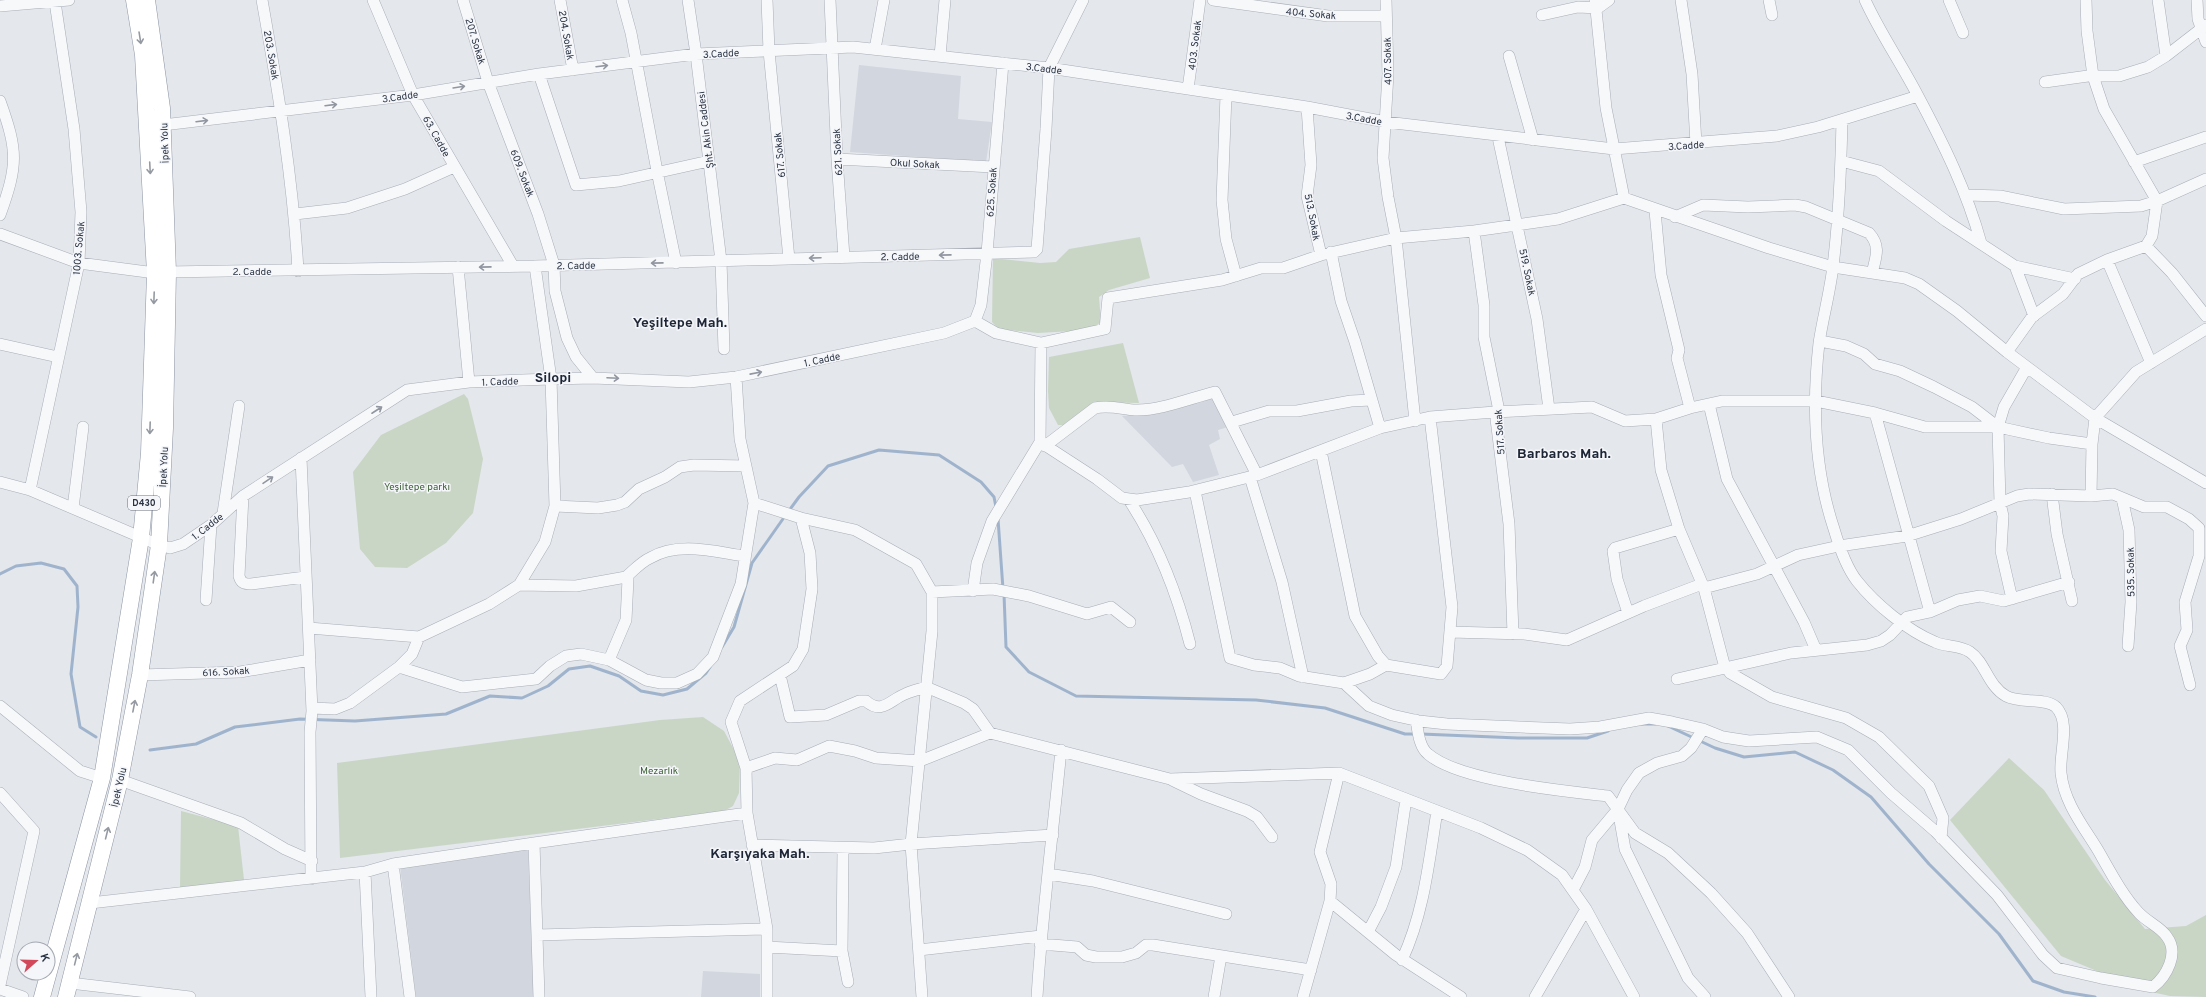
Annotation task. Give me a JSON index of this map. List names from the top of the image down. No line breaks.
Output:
{"streets":{"highway":["İpek Yolu","D430"],"street":["404. Sokak","204. Sokak","207. Sokak","403. Sokak","3.Cadde","203. Sokak","407. Sokak","Şht. Akin Caddesi","63. Cadde","621. Sokak","617. Sokak","Okul Sokak","609. Sokak","625. Sokak","513. Sokak","1003. Sokak","2. Cadde","519. Sokak","1. Cadde","517. Sokak","535. Sokak","616. Sokak"]},"crossings":[["404. Sokak","407. Sokak"],["204. Sokak","3.Cadde"],["207. Sokak","3.Cadde"],["207. Sokak","609. Sokak"],["403. Sokak","3.Cadde"],["3.Cadde","203. Sokak"],["3.Cadde","407. Sokak"],["3.Cadde","Şht. Akin Caddesi"],["3.Cadde","63. Cadde"],["3.Cadde","İpek Yolu"],["3.Cadde","621. Sokak"],["3.Cadde","617. Sokak"],["3.Cadde","609. Sokak"],["3.Cadde","625. Sokak"],["3.Cadde","513. Sokak"],["3.Cadde","2. Cadde"],["3.Cadde","519. Sokak"],["203. Sokak","2. Cadde"],["Şht. Akin Caddesi","2. Cadde"],["63. Cadde","2. Cadde"],["İpek Yolu","2. Cadde"],["İpek Yolu","1. Cadde"],["İpek Yolu","D430"],["İpek Yolu","616. Sokak"],["621. Sokak","Okul Sokak"],["621. Sokak","2. Cadde"],["617. Sokak","2. Cadde"],["Okul Sokak","625. Sokak"],["609. Sokak","2. Cadde"],["609. Sokak","1. Cadde"],["625. Sokak","2. Cadde"],["625. Sokak","1. Cadde"],["1003. Sokak","2. Cadde"],["1003. Sokak","1. Cadde"],["2. Cadde","D430"],["1. Cadde","D430"]],"one_way":["1. Cadde"],"districts":["Yeşiltepe Mah.","Silopi","Barbaros Mah.","Karşıyaka Mah."],"parks":["Yeşiltepe parkı","Mezarlık"],"north":"right"}
